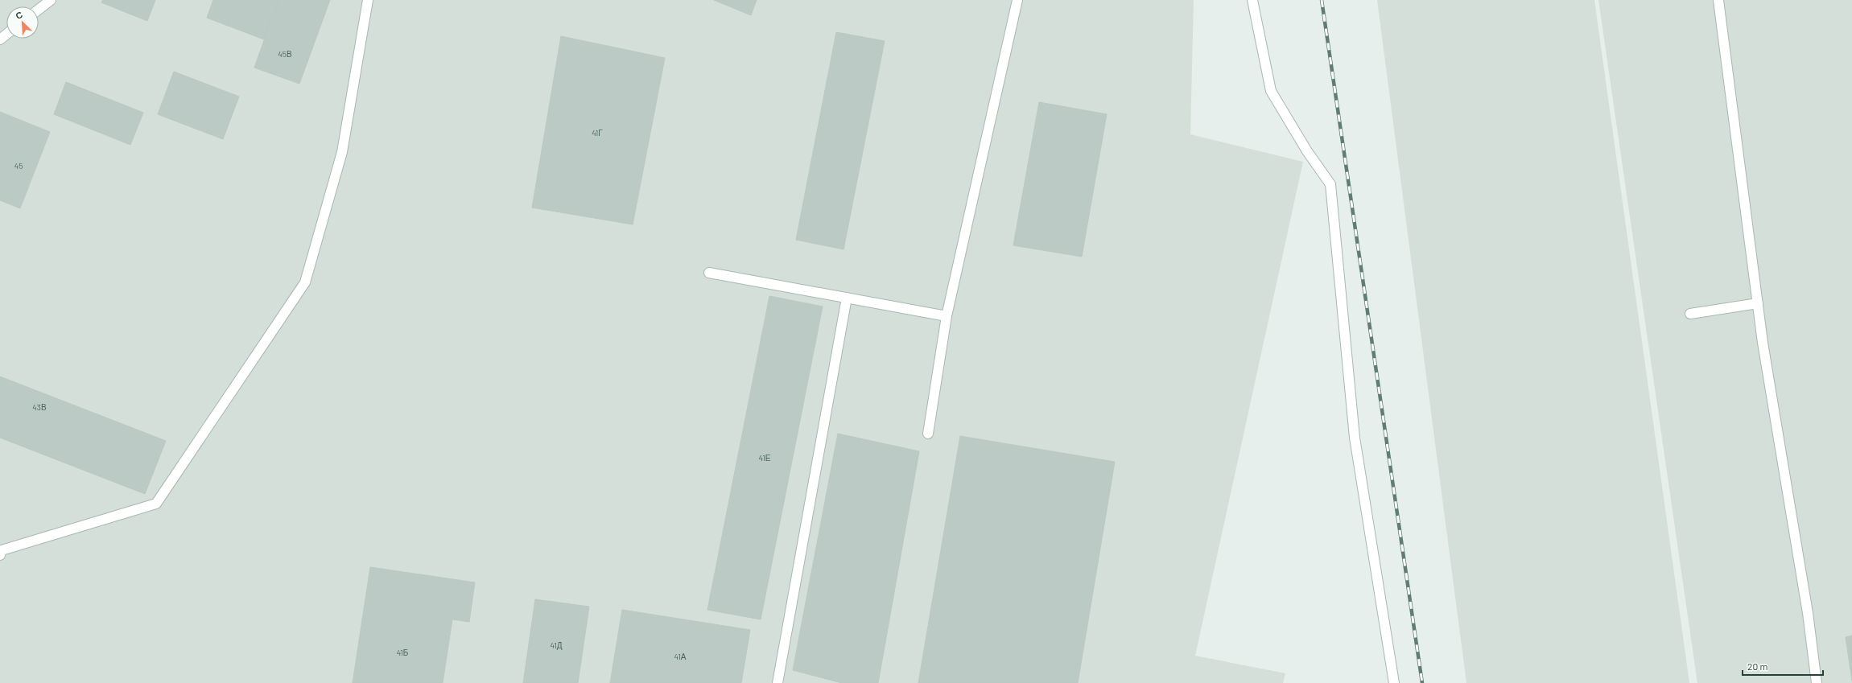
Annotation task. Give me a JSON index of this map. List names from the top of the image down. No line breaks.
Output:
{"house_numbers":["45В","41Г","45","43В","41Е","41Д","41Б","41А"],"scale_bar":"20 m","north":"top left"}
